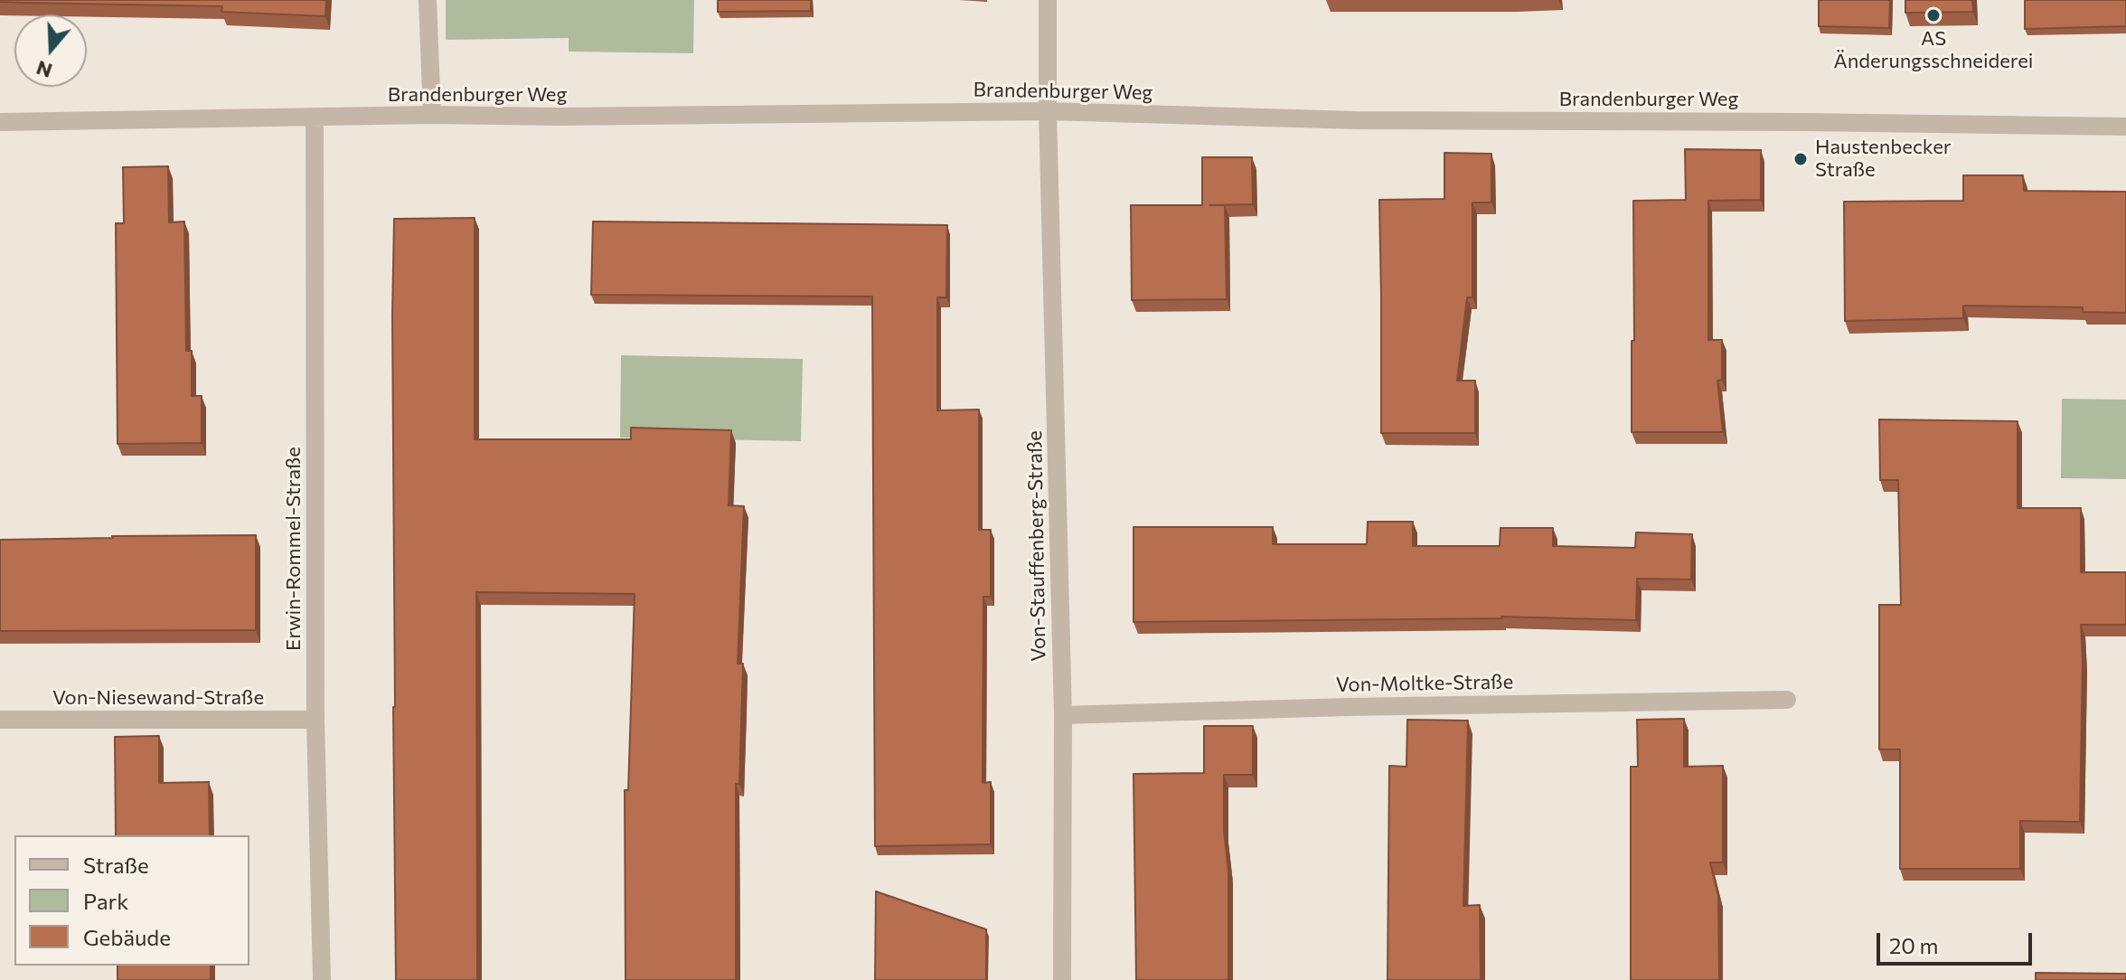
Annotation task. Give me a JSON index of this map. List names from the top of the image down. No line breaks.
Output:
{"streets":{"street":["Brandenburger Weg","Von-Stauffenberg-Straße","Erwin-Rommel-Straße","Von-Moltke-Straße","Von-Niesewand-Straße"]},"crossings":[["Brandenburger Weg","Von-Stauffenberg-Straße"],["Brandenburger Weg","Erwin-Rommel-Straße"],["Von-Stauffenberg-Straße","Von-Moltke-Straße"],["Erwin-Rommel-Straße","Von-Niesewand-Straße"]],"places":["AS Änderungsschneiderei","Haustenbecker Straße"],"legend":["Straße","Park","Gebäude"],"scale_bar":"20 m","north":"bottom"}
